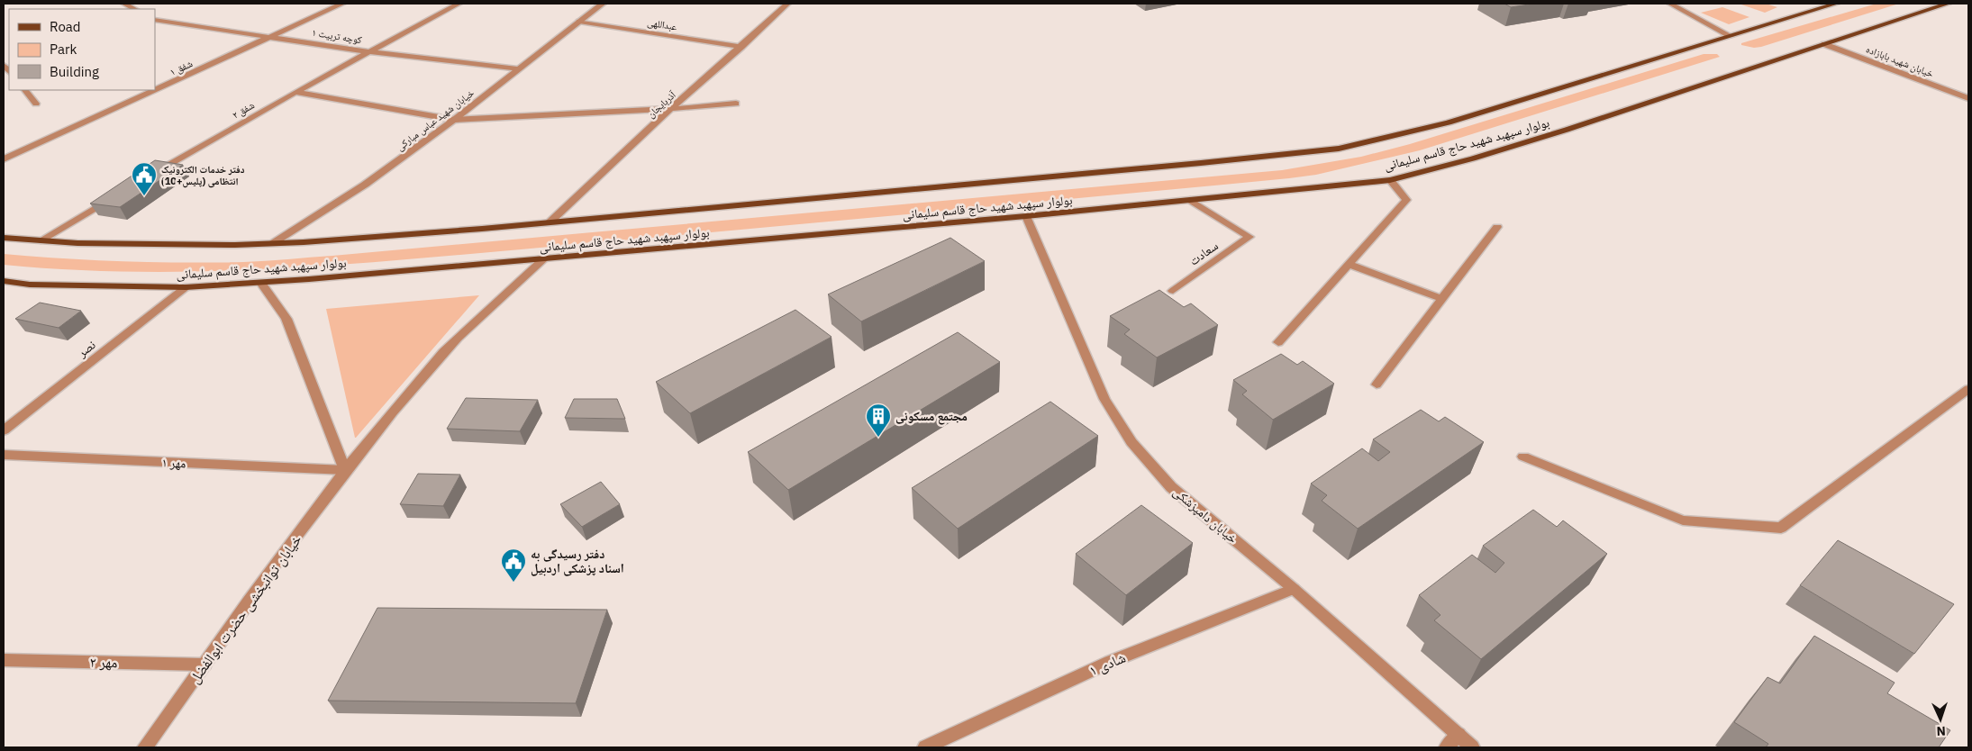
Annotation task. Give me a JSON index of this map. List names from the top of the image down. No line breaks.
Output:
{"streets":{"main road":["بولوار سپهبد شهید حاج قاسم سلیمانی"],"street":["عبداللهی","کوچه تربیت ۱","خیابان شهید بابازاده","شفق ۱","آذربایجان","شفق ۲","خیابان شهید عباس مبارکی","سعادت","نصر","مهر ۱","خیابان دامپزشکی","خیابان توانبخشی حضرت ابوالفضل","مهر ۲","شادی ۱"]},"crossings":[["عبداللهی","آذربایجان"],["عبداللهی","خیابان شهید عباس مبارکی"],["کوچه تربیت ۱","شفق ۱"],["کوچه تربیت ۱","شفق ۲"],["کوچه تربیت ۱","خیابان شهید عباس مبارکی"],["خیابان شهید بابازاده","بولوار سپهبد شهید حاج قاسم سلیمانی"],["آذربایجان","بولوار سپهبد شهید حاج قاسم سلیمانی"],["خیابان شهید عباس مبارکی","بولوار سپهبد شهید حاج قاسم سلیمانی"],["بولوار سپهبد شهید حاج قاسم سلیمانی","سعادت"],["بولوار سپهبد شهید حاج قاسم سلیمانی","نصر"],["بولوار سپهبد شهید حاج قاسم سلیمانی","خیابان دامپزشکی"],["بولوار سپهبد شهید حاج قاسم سلیمانی","خیابان توانبخشی حضرت ابوالفضل"],["مهر ۱","خیابان توانبخشی حضرت ابوالفضل"],["خیابان دامپزشکی","شادی ۱"],["خیابان توانبخشی حضرت ابوالفضل","مهر ۲"]],"places":{"public building":["دفتر خدمات الکترونیک انتظامی (پلیس+10)","دفتر رسیدگی به اسناد پزشکی اردبیل"],"building":["مجتمع مسکونی"]},"legend":["Road","Park","Building"],"north":"bottom"}
